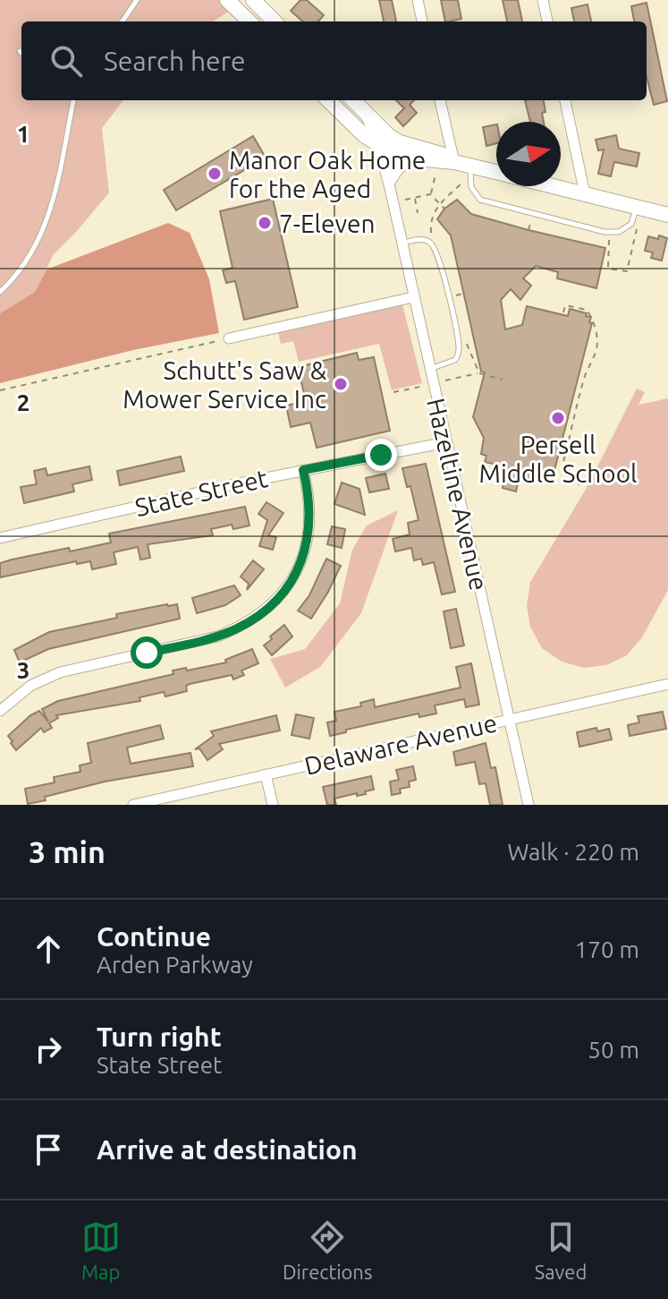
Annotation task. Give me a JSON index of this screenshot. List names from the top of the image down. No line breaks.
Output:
{"streets":{"street":["State Street","Hazeltine Avenue","Delaware Avenue"]},"crossings":[["State Street","Hazeltine Avenue"],["Hazeltine Avenue","Delaware Avenue"]],"places":["Manor Oak Home for the Aged","7-Eleven","Schutt's Saw & Mower Service Inc","Persell Middle School"],"north":"right","page":{"search":"Search here","heading":["3 min","Walk · 220 m"],"list":[["Continue","Arden Parkway","170 m"],["Turn right","State Street","50 m"],"Arrive at destination"],"nav":["Map","Directions","Saved"]},"grid":{"rows":["1","2","3"]}}
